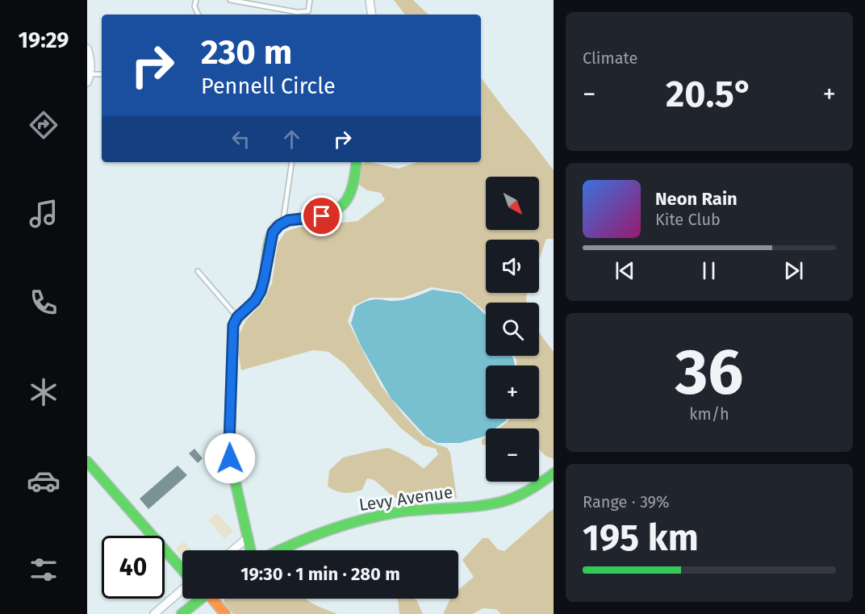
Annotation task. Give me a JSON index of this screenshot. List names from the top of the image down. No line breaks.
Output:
{"streets":{"street":["Levy Avenue"]},"north":"bottom right","page":{"tabs":"19:29","tile":["Climate",["36","km/h"],["Range · 39%","195 km"]],"turn":["230 m","Pennell Circle"],"heat":["−","20.5°","+"],"map_buttons":["+","−"],"song":["Neon Rain","Kite Club"],"limit":"40","trip":"19:30 · 1 min · 280 m"}}
